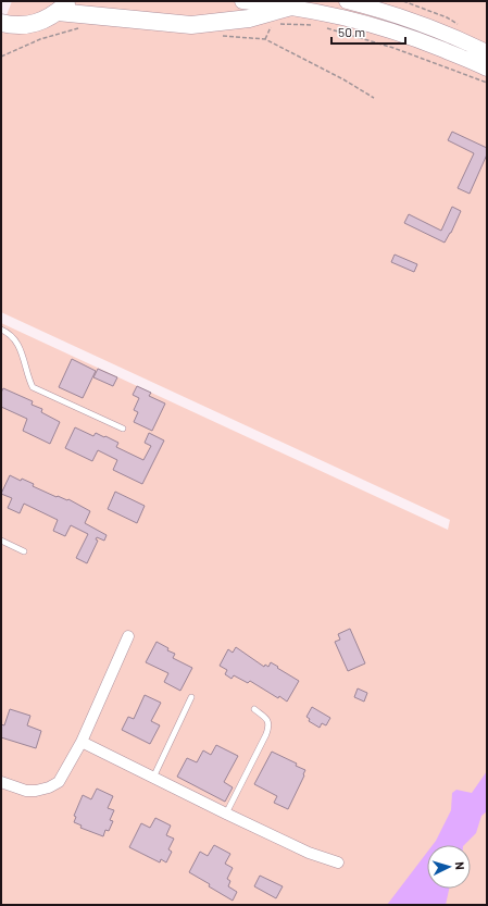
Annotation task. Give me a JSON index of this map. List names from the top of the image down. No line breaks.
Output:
{"scale_bar":"50 m","north":"right"}
